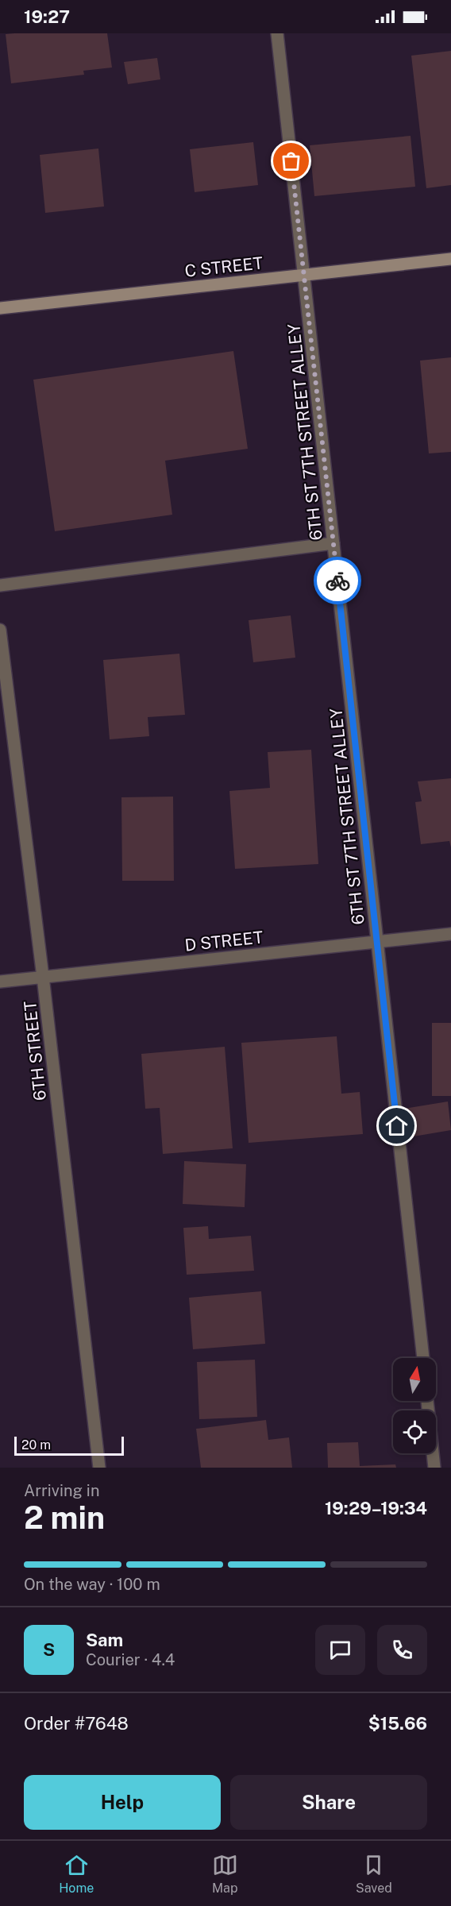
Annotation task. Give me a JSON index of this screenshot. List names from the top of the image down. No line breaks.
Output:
{"streets":{"street":["C STREET","6TH ST 7TH STREET ALLEY","D STREET","6TH STREET"]},"crossings":[["C STREET","6TH ST 7TH STREET ALLEY"],["6TH ST 7TH STREET ALLEY","D STREET"],["D STREET","6TH STREET"]],"scale_bar":"20 m","north":"top","page":{"status":"19:27","scale":"20 m","heading":["2 min","Arriving in","19:29–19:34"],"panel":["Sam","Courier · 4.4","Order #7648","$15.66"],"bar":"On the way · 100 m","round":"S","buttons":["Help","Share"],"tabs":["Home","Map","Saved"]}}
